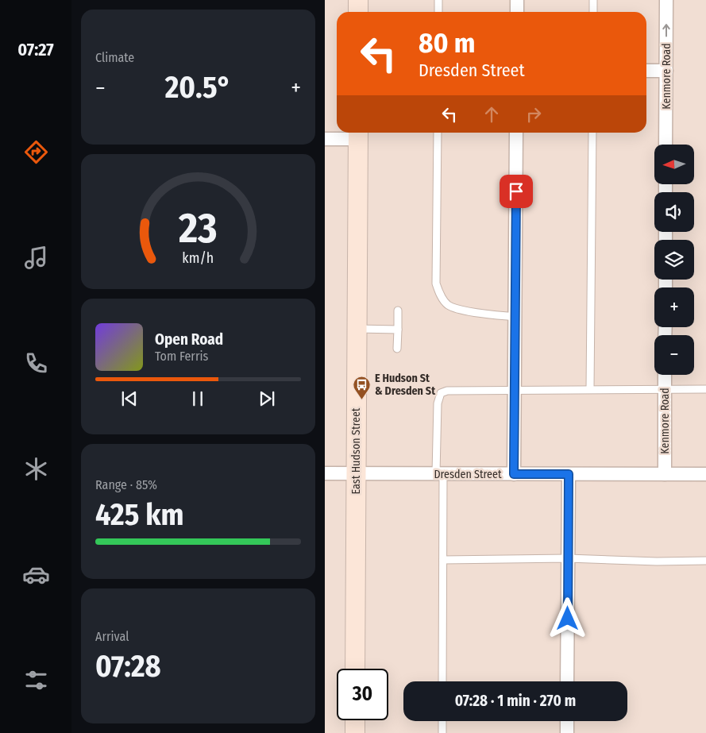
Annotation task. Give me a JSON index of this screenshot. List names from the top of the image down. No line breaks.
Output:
{"streets":{"main road":["East Hudson Street"],"street":["Kenmore Road","Dresden Street"]},"crossings":[["Kenmore Road","Dresden Street"],["East Hudson Street","Dresden Street"]],"places":{"bus stop":["E Hudson St & Dresden St"]},"north":"left","page":{"tabs":"07:27","tile":["Climate",["Range · 85%","425 km"],["Arrival","07:28"]],"turn":["80 m","Dresden Street"],"heat":["−","20.5°","+"],"map_buttons":["+","−"],"song":["Open Road","Tom Ferris"],"limit":"30","trip":"07:28 · 1 min · 270 m","gauge":["23","km/h"]}}
